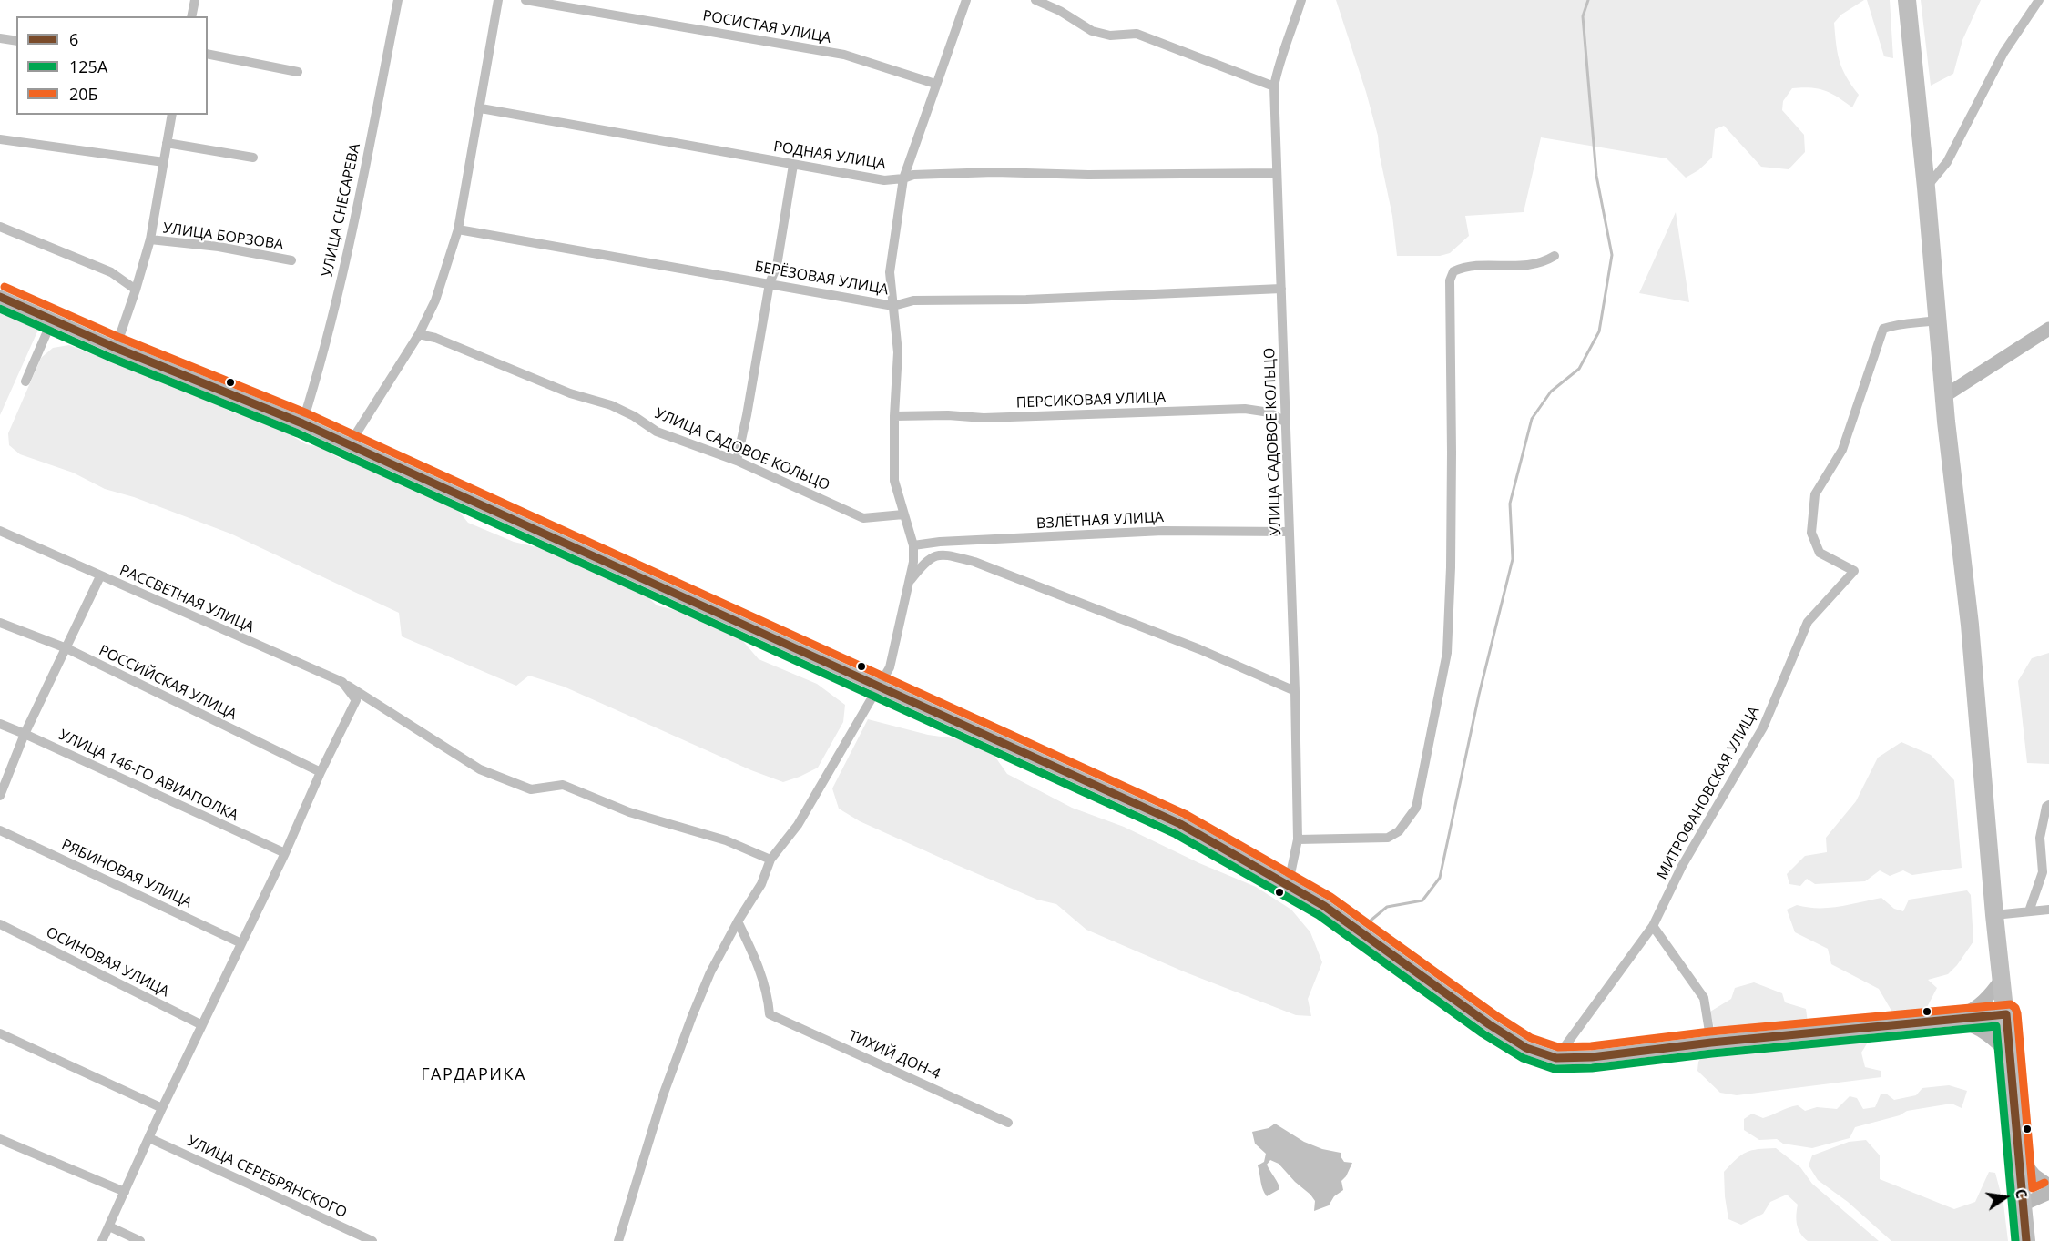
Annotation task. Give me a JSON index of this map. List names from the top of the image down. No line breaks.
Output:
{"streets":{"street":["РОСИСТАЯ УЛИЦА","РОДНАЯ УЛИЦА","УЛИЦА СНЕСАРЕВА","УЛИЦА БОРЗОВА","БЕРЁЗОВАЯ УЛИЦА","ПЕРСИКОВАЯ УЛИЦА","УЛИЦА САДОВОЕ КОЛЬЦО","ВЗЛЁТНАЯ УЛИЦА","РАССВЕТНАЯ УЛИЦА","РОССИЙСКАЯ УЛИЦА","УЛИЦА 146-ГО АВИАПОЛКА","МИТРОФАНОВСКАЯ УЛИЦА","РЯБИНОВАЯ УЛИЦА","ОСИНОВАЯ УЛИЦА","ТИХИЙ ДОН-4","УЛИЦА СЕРЕБРЯНСКОГО"]},"crossings":[["РОДНАЯ УЛИЦА","УЛИЦА САДОВОЕ КОЛЬЦО"],["БЕРЁЗОВАЯ УЛИЦА","УЛИЦА САДОВОЕ КОЛЬЦО"],["ПЕРСИКОВАЯ УЛИЦА","УЛИЦА САДОВОЕ КОЛЬЦО"],["УЛИЦА САДОВОЕ КОЛЬЦО","ВЗЛЁТНАЯ УЛИЦА"],["РАССВЕТНАЯ УЛИЦА","РОССИЙСКАЯ УЛИЦА"]],"districts":["ГАРДАРИКА"],"lines":["transit line 20Б","transit line 6","transit line 125А"],"legend":["6","125А","20Б"],"north":"right"}
